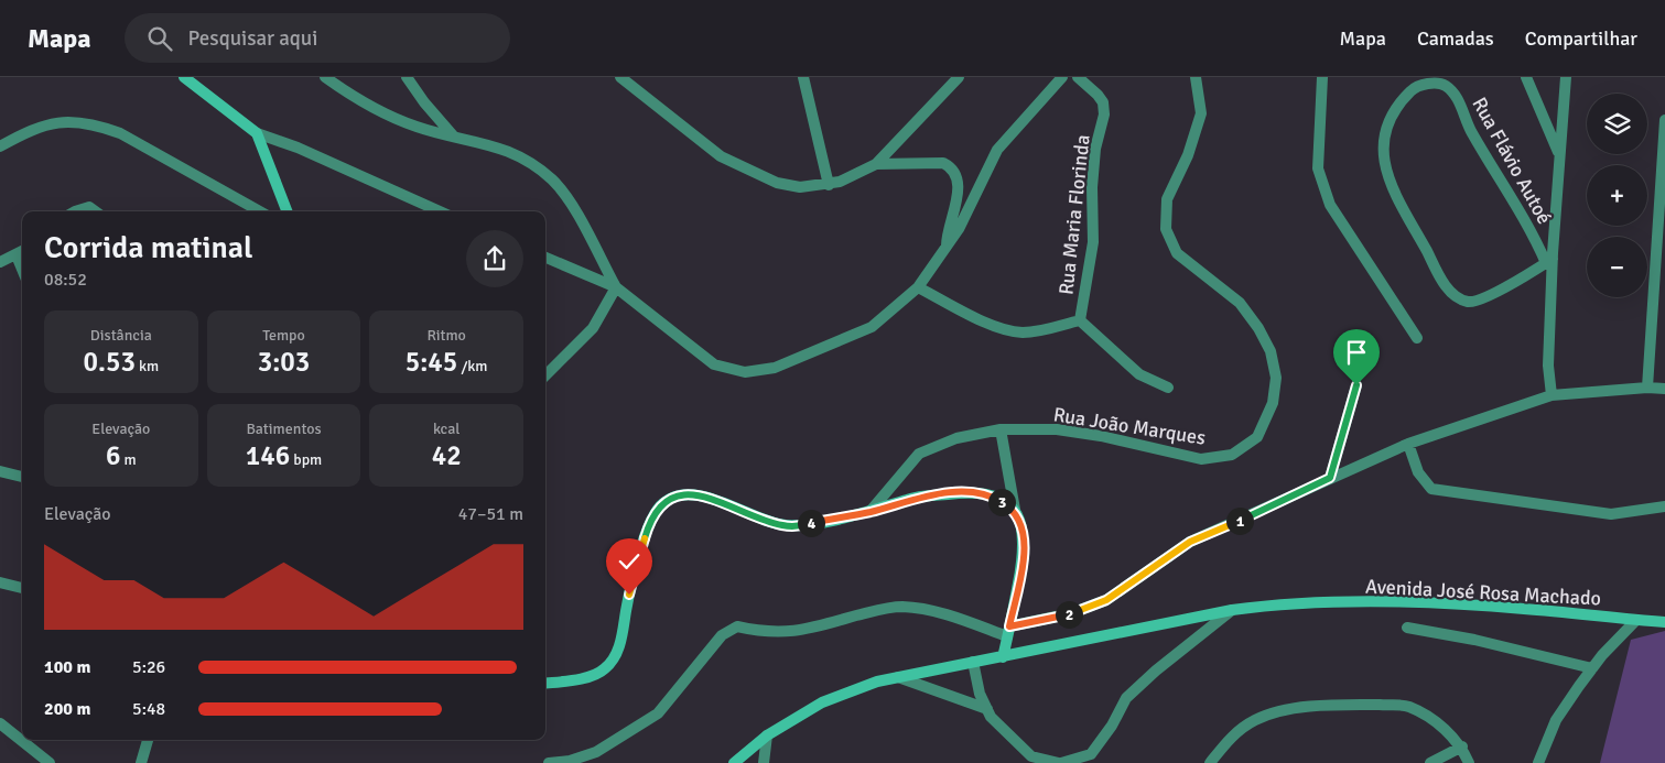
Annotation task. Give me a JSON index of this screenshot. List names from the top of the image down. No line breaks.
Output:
{"streets":{"main road":["Avenida José Rosa Machado"],"street":["Rua Flávio Autoé","Rua Maria Florinda","Rua João Marques"]},"page":{"header":"Mapa","search":"Pesquisar aqui","nav":["Mapa","Camadas","Compartilhar"],"map_buttons":["+","−"],"heading":["Corrida matinal","08:52"],"stats":[["Distância","0.53 km"],["Tempo","3:03"],["Ritmo","5:45 /km"],["Elevação","6 m"],["Batimentos","146 bpm"],["kcal","42"]],"pins":["3","1","4","2"],"chart":["Elevação","47–51 m"],"list":[{"name":"100 m","note":"5:26"},{"name":"200 m","note":"5:48"}]}}
